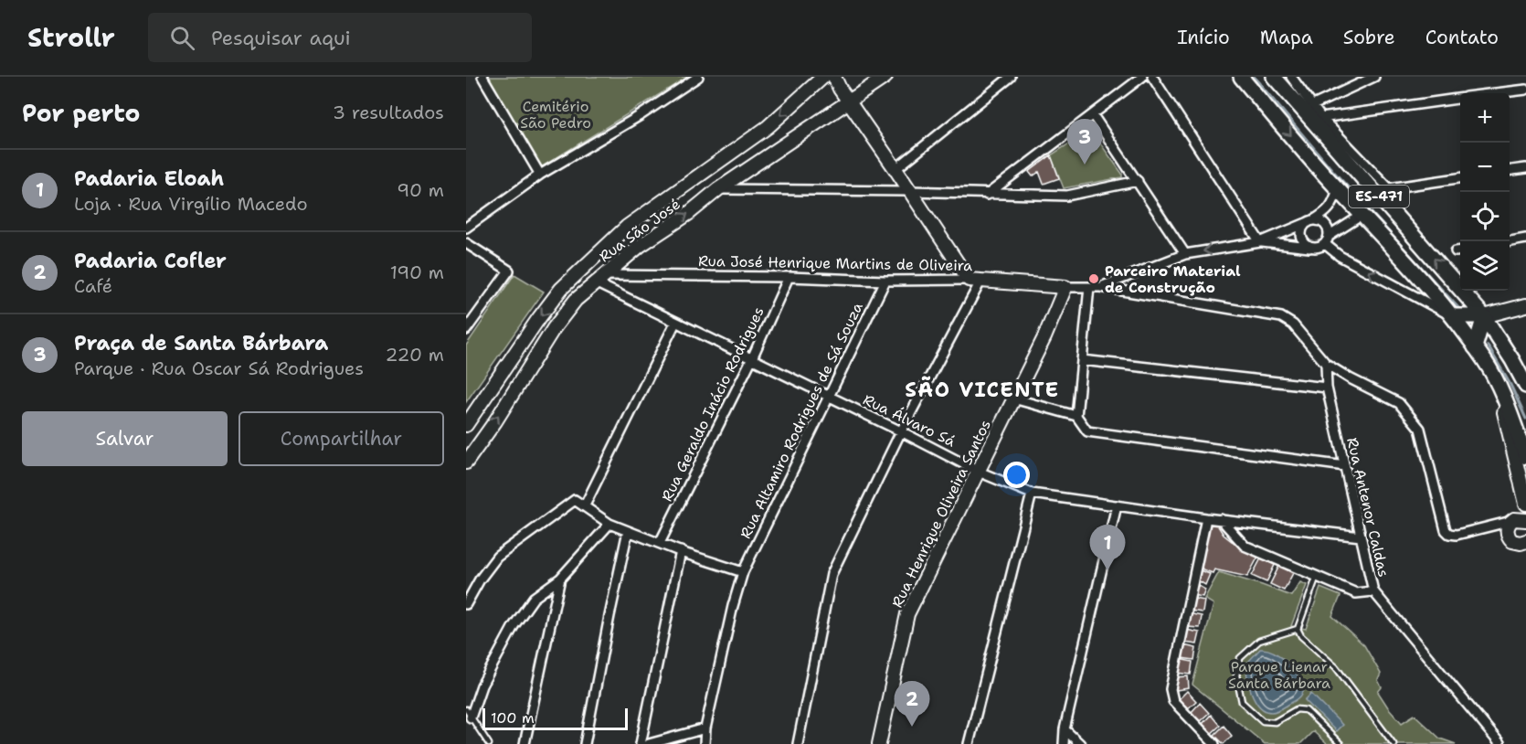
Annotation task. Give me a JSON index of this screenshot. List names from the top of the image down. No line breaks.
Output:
{"streets":{"main road":["ES-471","Rua São José","Rua José Henrique Martins de Oliveira","Rua Henrique Oliveira Santos"],"street":["Rua Geraldo Inácio Rodrigues","Rua Altamiro Rodrigues de Sá Souza","Rua Álvaro Sá","Rua Antenor Caldas"]},"crossings":[["Rua São José","Rua José Henrique Martins de Oliveira"],["Rua São José","Rua Álvaro Sá"],["Rua José Henrique Martins de Oliveira","Rua Geraldo Inácio Rodrigues"],["Rua José Henrique Martins de Oliveira","Rua Altamiro Rodrigues de Sá Souza"],["Rua José Henrique Martins de Oliveira","Rua Álvaro Sá"],["Rua José Henrique Martins de Oliveira","Rua Henrique Oliveira Santos"],["Rua Geraldo Inácio Rodrigues","Rua Álvaro Sá"],["Rua Altamiro Rodrigues de Sá Souza","Rua Álvaro Sá"],["Rua Álvaro Sá","Rua Antenor Caldas"],["Rua Álvaro Sá","Rua Henrique Oliveira Santos"]],"districts":["SÃO VICENTE"],"parks":["Cemitério São Pedro","Parque Lienar Santa Bárbara"],"places":["Parceiro Material de Construção"],"scale_bar":"100 m","page":{"header":"Strollr","search":"Pesquisar aqui","nav":["Início","Mapa","Sobre","Contato"],"heading":["Por perto","3 resultados"],"map_buttons":["+","−"],"pins":["3","1","2"],"list":[{"mark":"1","name":"Padaria Eloah","note":"Loja · Rua Virgílio Macedo","value":"90 m"},{"mark":"2","name":"Padaria Cofler","note":"Café","value":"190 m"},{"mark":"3","name":"Praça de Santa Bárbara","note":"Parque · Rua Oscar Sá Rodrigues","value":"220 m"}],"buttons":["Salvar","Compartilhar"],"scale":"100 m"}}
